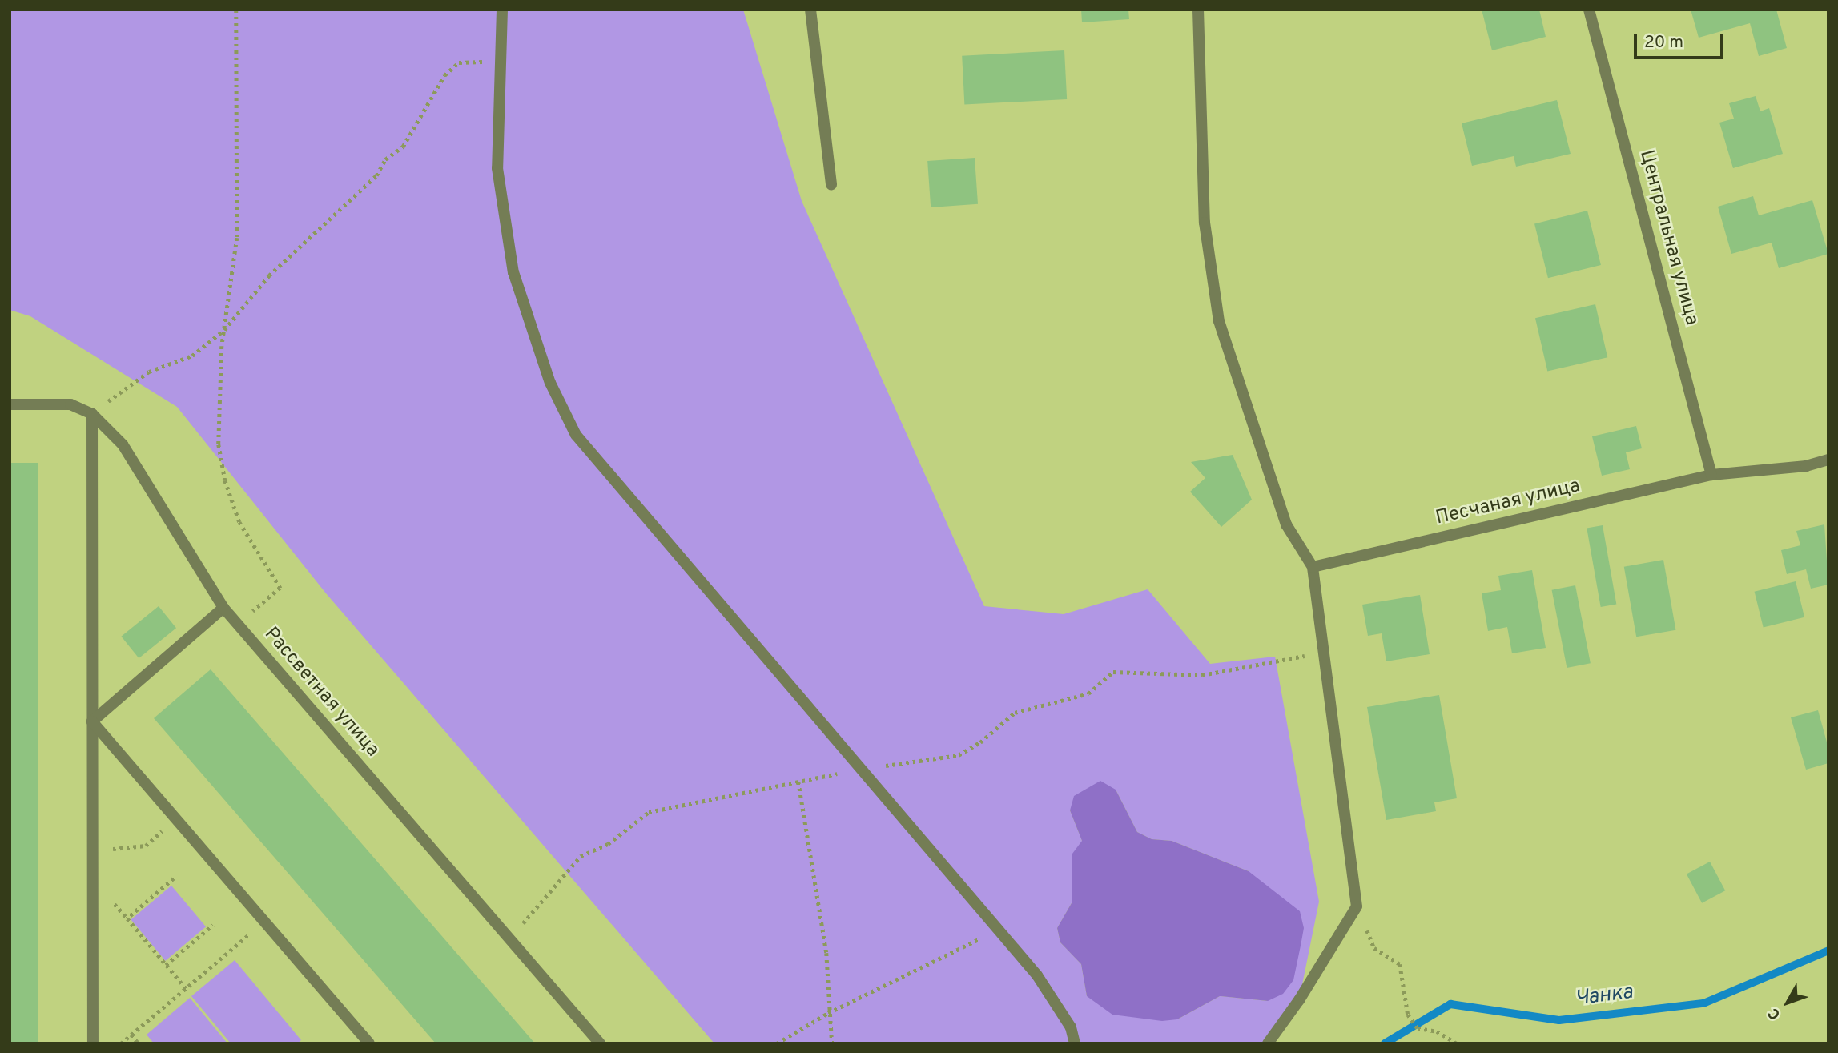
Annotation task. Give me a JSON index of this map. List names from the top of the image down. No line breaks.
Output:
{"streets":{"street":["Центральная улица","Песчаная улица","Рассветная улица"]},"crossings":[["Центральная улица","Песчаная улица"]],"water":["Чанка"],"scale_bar":"20 m","north":"bottom left"}
